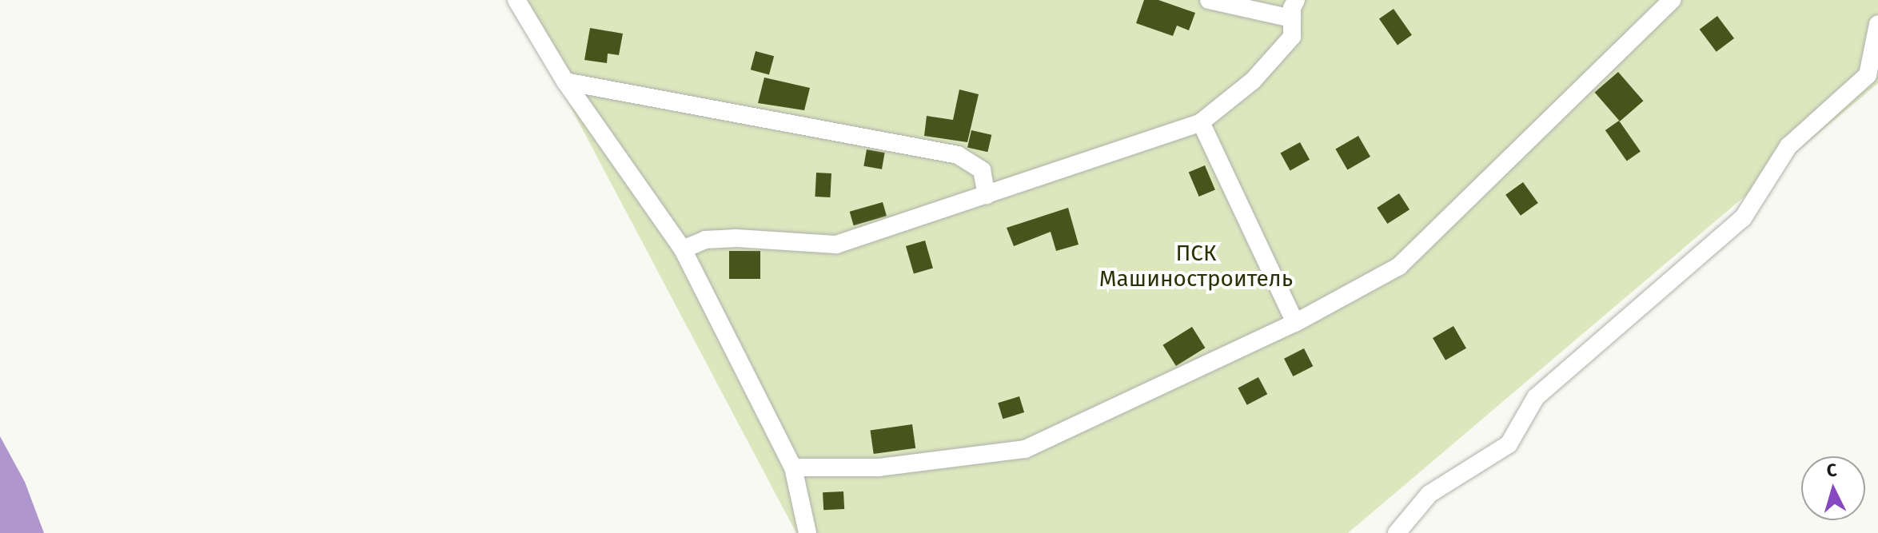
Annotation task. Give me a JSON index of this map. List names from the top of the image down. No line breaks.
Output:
{"parks":["ПСК Машиностроитель"],"north":"top"}
